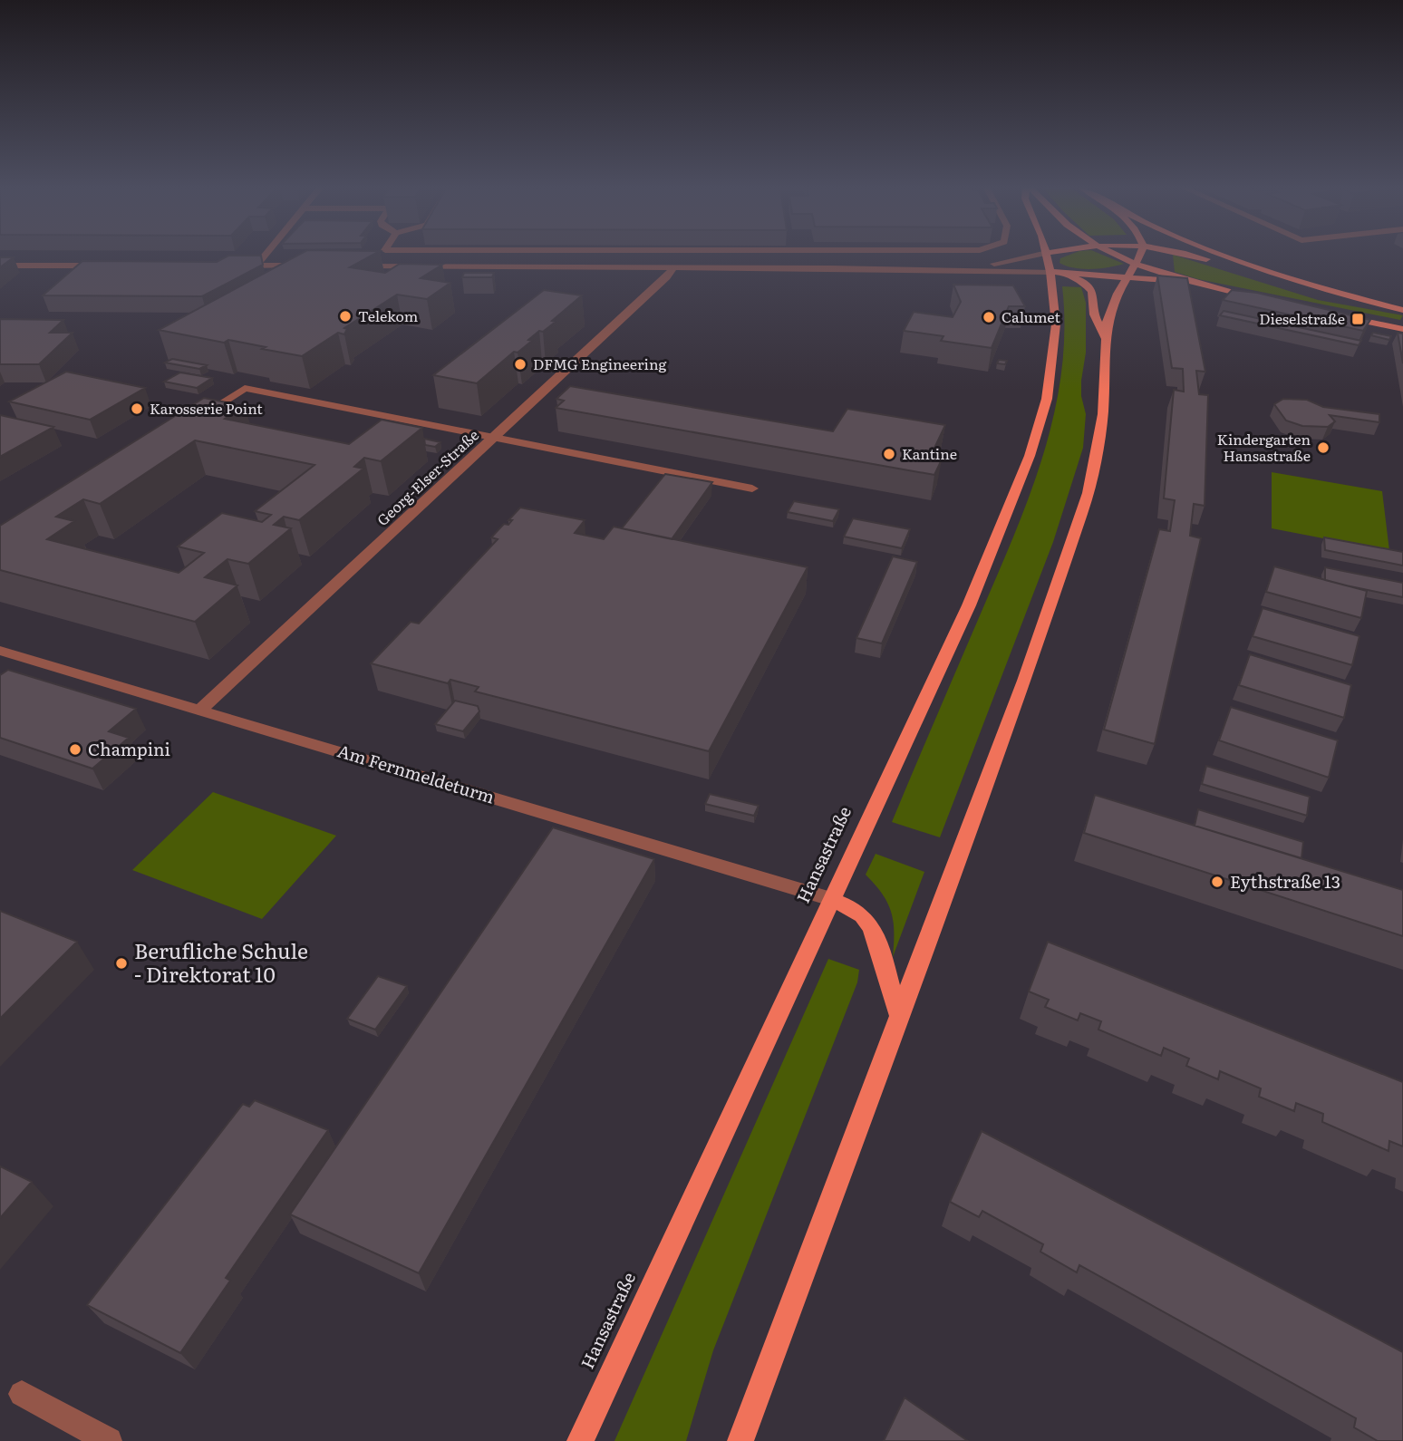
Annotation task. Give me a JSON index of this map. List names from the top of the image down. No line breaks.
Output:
{"streets":{"main road":["Hansastraße"],"street":["Georg-Elser-Straße","Am Fernmeldeturm"]},"crossings":[["Georg-Elser-Straße","Am Fernmeldeturm"],["Am Fernmeldeturm","Hansastraße"]],"places":{"other":["Telekom","Calumet","DFMG Engineering","Karosserie Point","Kindergarten Hansastraße","Kantine","Champini","Eythstraße 13","Berufliche Schule - Direktorat 10"],"transit":["Dieselstraße"]}}
